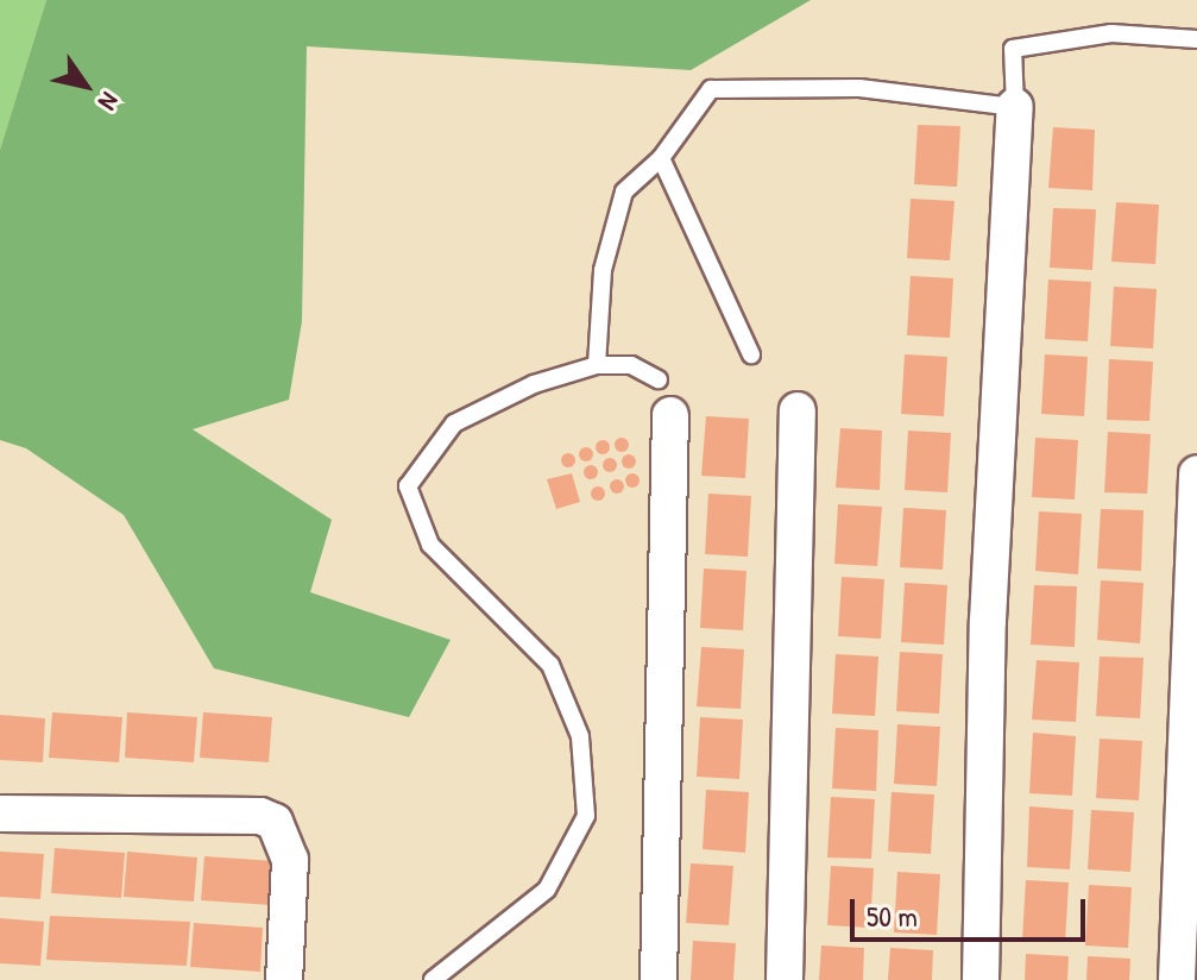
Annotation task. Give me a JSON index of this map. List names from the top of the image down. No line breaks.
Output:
{"scale_bar":"50 m","north":"bottom right"}
